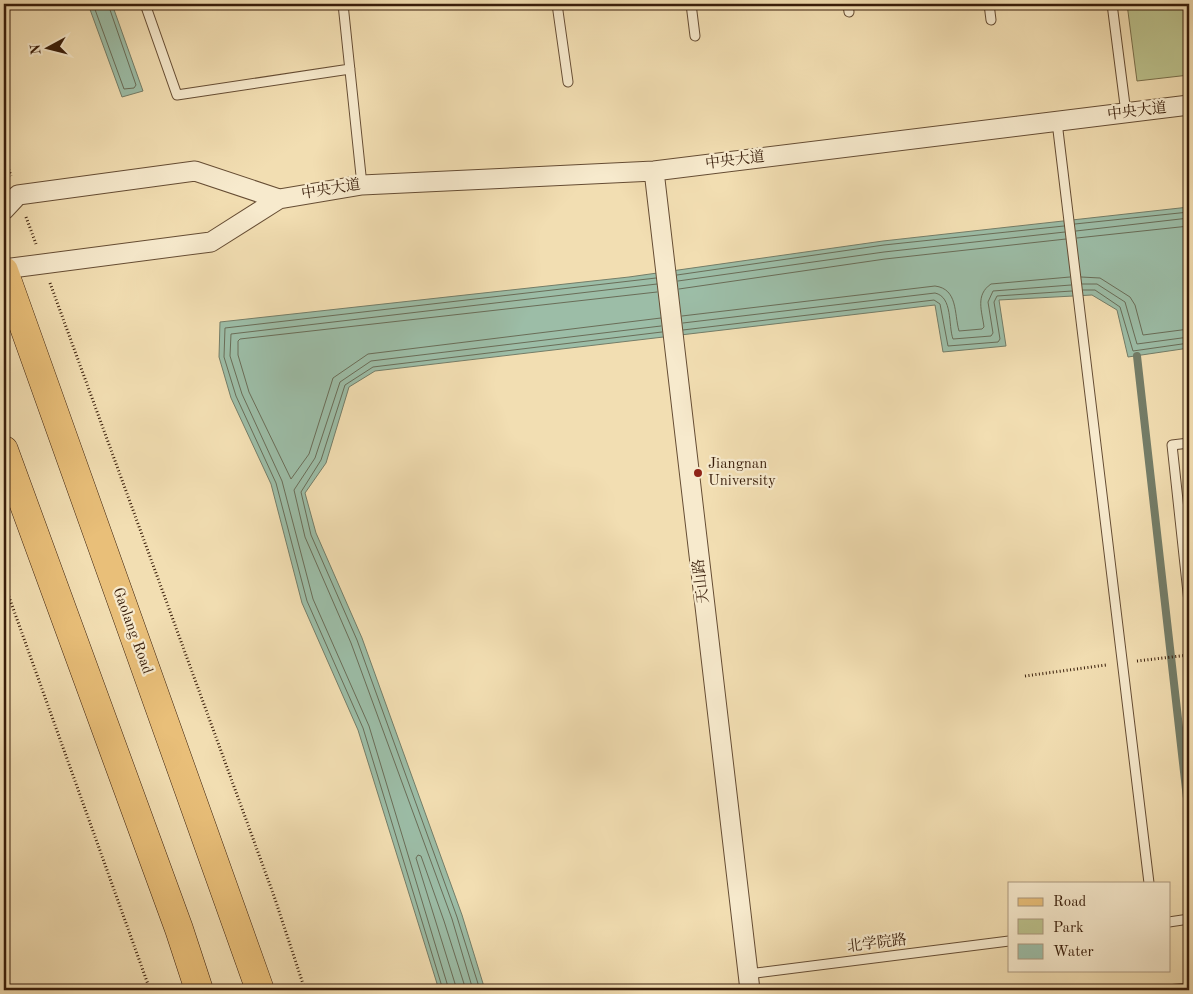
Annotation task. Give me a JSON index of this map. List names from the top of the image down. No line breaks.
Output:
{"streets":{"main road":["Gaolang Road"],"street":["中央大道","天山路"],"lane":["北学院路"]},"crossings":[["中央大道","天山路"],["天山路","北学院路"]],"places":["Jiangnan University"],"legend":["Road","Park","Water"],"north":"left"}
